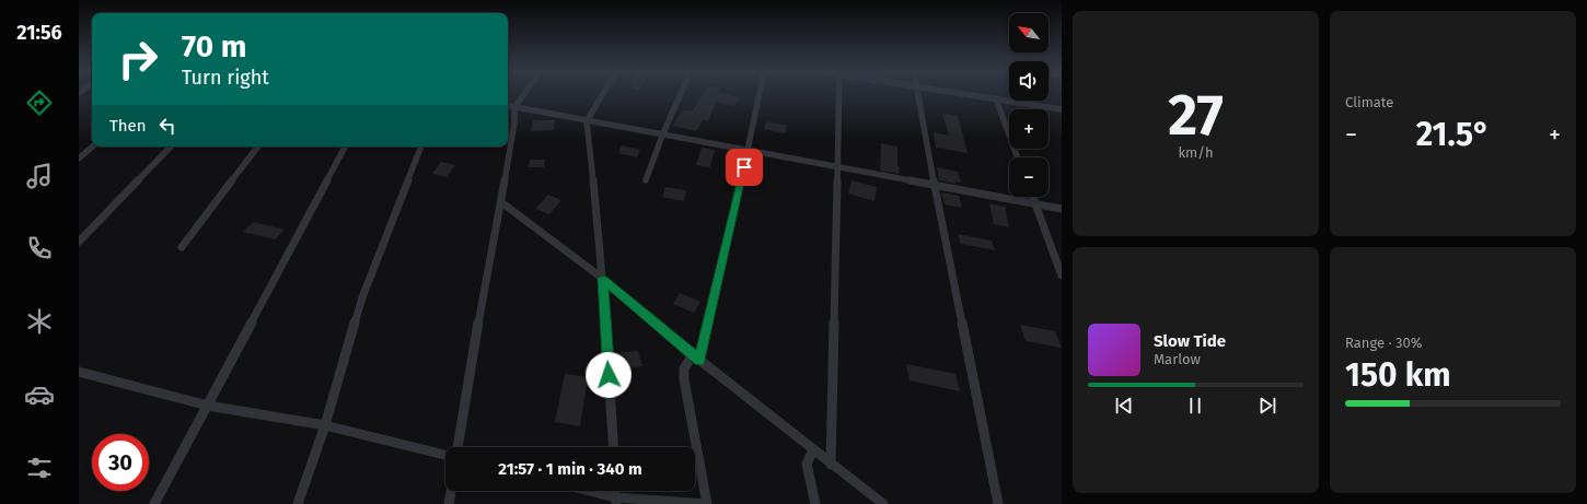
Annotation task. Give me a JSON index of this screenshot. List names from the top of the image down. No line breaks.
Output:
{"north":"top left","page":{"tabs":"21:56","tile":[["27","km/h"],"Climate",["Range · 30%","150 km"]],"map_buttons":["+","−"],"turn":["70 m","Turn right"],"then":"Then","heat":["−","21.5°","+"],"song":["Slow Tide","Marlow"],"limit":"30","trip":"21:57 · 1 min · 340 m"}}
